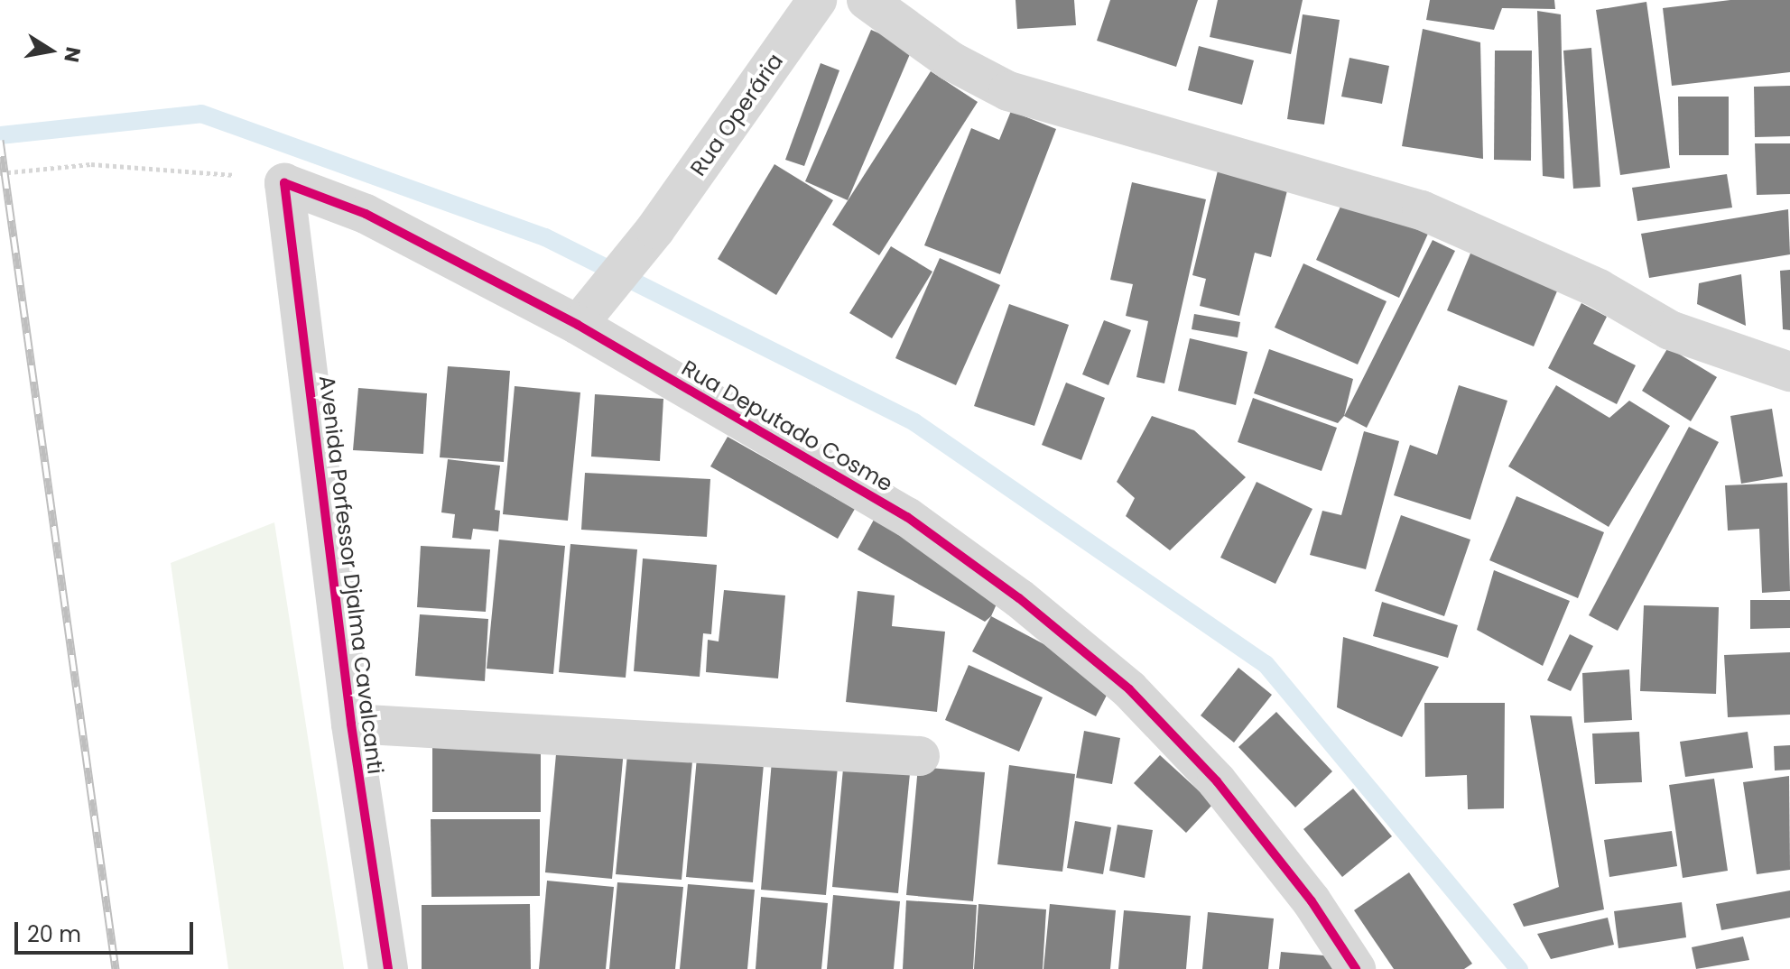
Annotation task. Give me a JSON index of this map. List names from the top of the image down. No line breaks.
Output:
{"streets":{"street":["Rua Operária","Rua Deputado Cosme","Avenida Porfessor Djalma Cavalcanti"]},"crossings":[["Rua Operária","Rua Deputado Cosme"],["Rua Deputado Cosme","Avenida Porfessor Djalma Cavalcanti"]],"scale_bar":"20 m","north":"right"}
